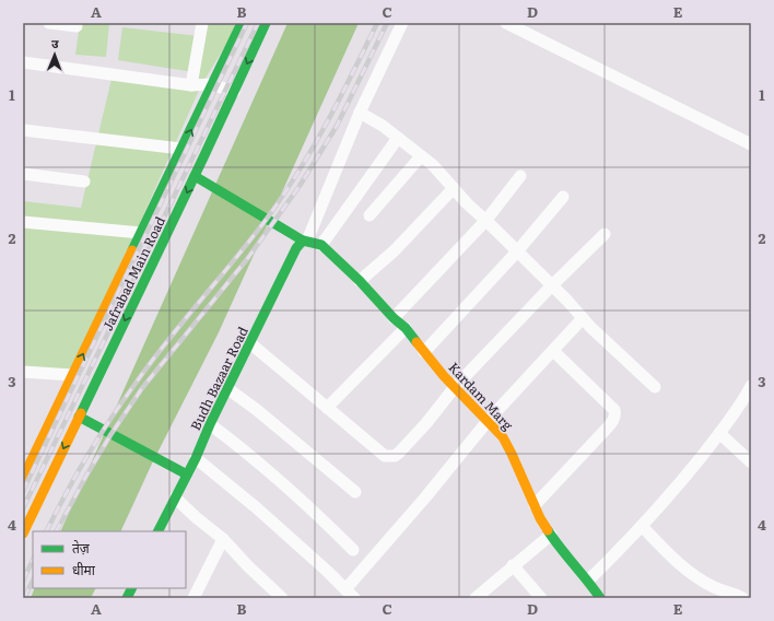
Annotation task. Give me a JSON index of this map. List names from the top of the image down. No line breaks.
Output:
{"streets":{"street":["Jafrabad Main Road","Budh Bazaar Road","Kardam Marg"]},"crossings":[["Jafrabad Main Road","Kardam Marg"],["Budh Bazaar Road","Kardam Marg"]],"legend":["तेज़","धीमा"],"north":"top","grid":{"columns":["A","B","C","D","E"],"rows":["1","2","3","4"]}}
